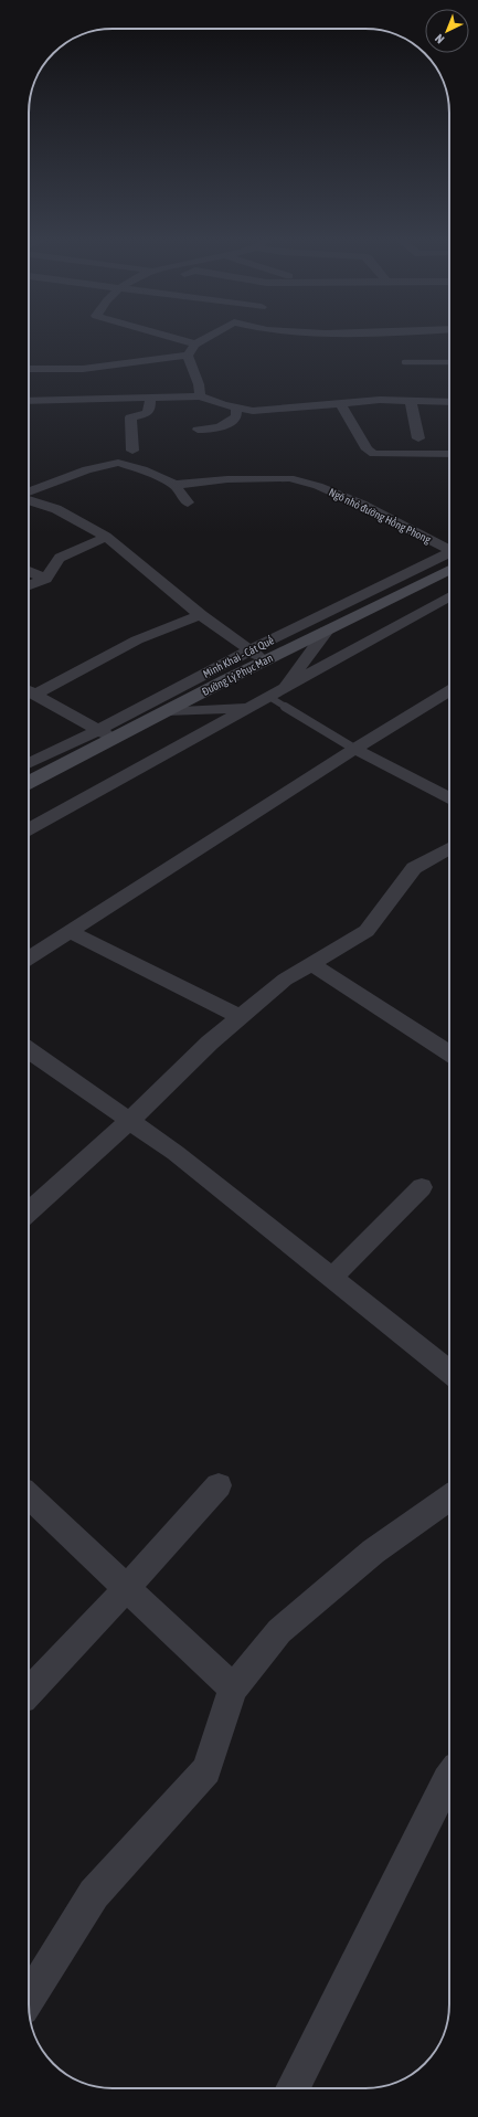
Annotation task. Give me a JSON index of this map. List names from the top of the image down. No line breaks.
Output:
{"streets":{"main road":["Đường Lý Phục Man"],"street":["Ngõ nhỏ đường Hồng Phong","Minh Khai - Cát Quế"]},"crossings":[["Minh Khai - Cát Quế","Đường Lý Phục Man"]],"north":"bottom left"}
